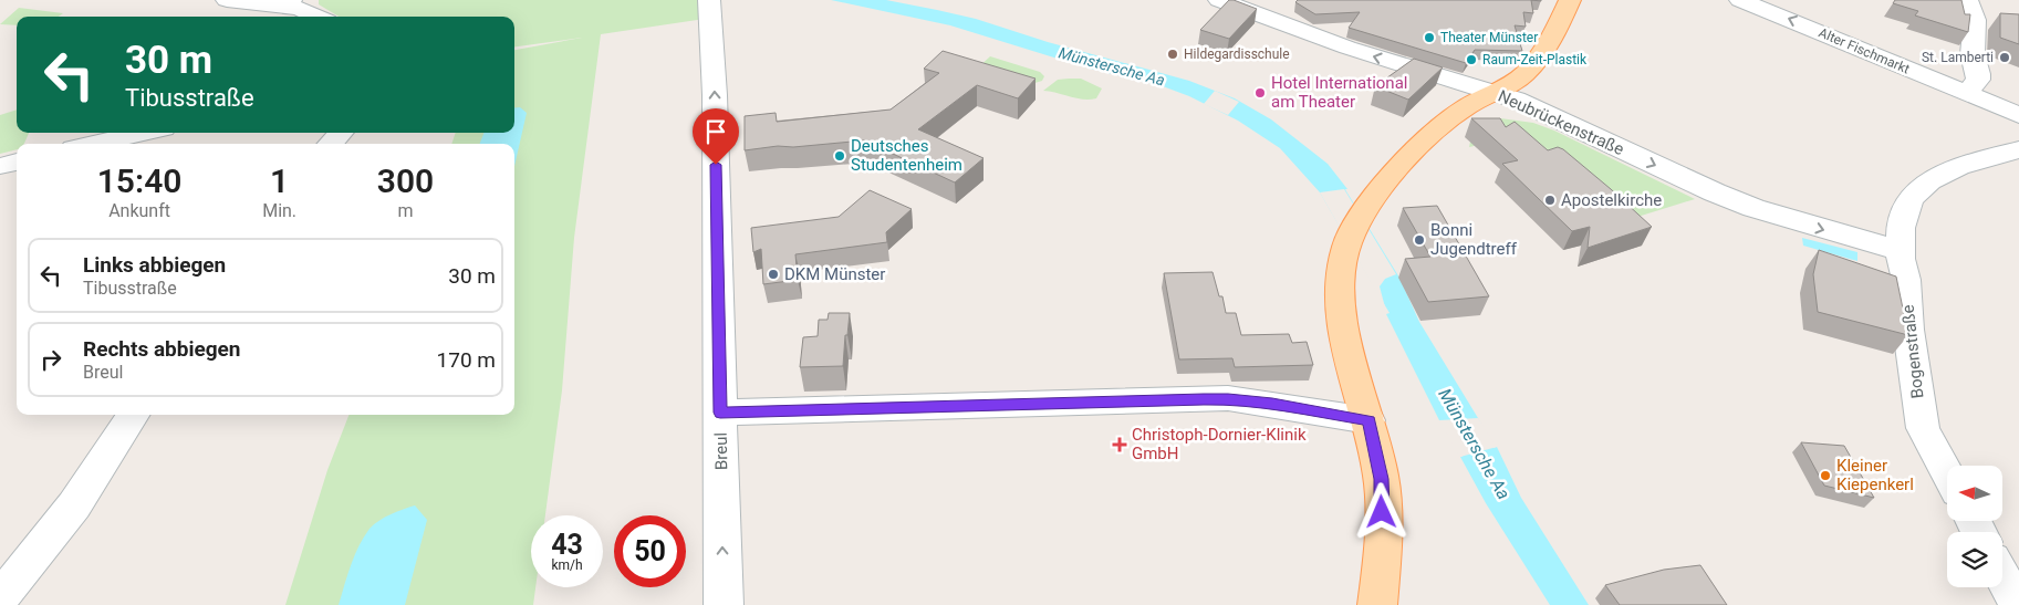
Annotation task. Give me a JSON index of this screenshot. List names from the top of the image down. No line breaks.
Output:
{"streets":{"street":["Alter Fischmarkt","Neubrückenstraße","Bogenstraße","Breul"]},"crossings":[["Neubrückenstraße","Bogenstraße"]],"one_way":["Alter Fischmarkt","Breul"],"water":["Münstersche Aa"],"places":{"other":["Theater Münster","Hildegardisschule","St. Lamberti","Raum-Zeit-Plastik","Hotel International am Theater","Deutsches Studentenheim","Apostelkirche","Bonni Jugendtreff","DKM Münster","Kleiner Kiepenkerl"],"health":["Christoph-Dornier-Klinik GmbH"]},"north":"left","page":{"turn":["30 m","Tibusstraße"],"eta":["15:40","Ankunft","1","Min.","300","m"],"list":[{"name":"Links abbiegen","note":"Tibusstraße","value":"30 m"},{"name":"Rechts abbiegen","note":"Breul","value":"170 m"}],"speed":"43 km/h","limit":"50"}}
